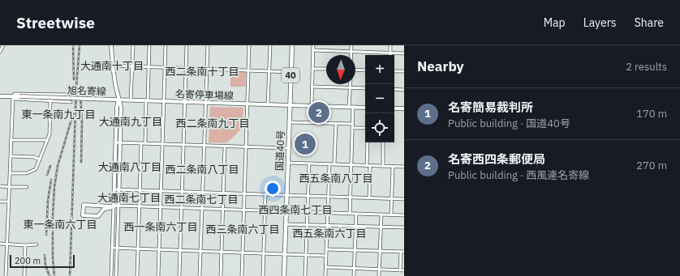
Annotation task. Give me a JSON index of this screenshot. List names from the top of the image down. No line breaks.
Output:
{"streets":{"highway":["40","国道40号"],"main road":["旭名寄線","名寄停車場線"]},"crossings":[["旭名寄線","名寄停車場線"],["名寄停車場線","国道40号"]],"districts":["大通南十丁目","西二条南十丁目","東一条南九丁目","大通南九丁目","西二条南九丁目","大通南八丁目","西二条南八丁目","西五条南八丁目","大通南七丁目","西二条南七丁目","西四条南七丁目","東一条南六丁目","西一条南六丁目","西三条南六丁目","西五条南六丁目"],"scale_bar":"200 m","north":"bottom","page":{"header":"Streetwise","nav":["Map","Layers","Share"],"heading":["Nearby","2 results"],"map_buttons":["+","−"],"list":[{"mark":"1","name":"名寄簡易裁判所","note":"Public building · 国道40号","value":"170 m"},{"mark":"2","name":"名寄西四条郵便局","note":"Public building · 西風連名寄線","value":"270 m"}],"pins":["2","1"],"scale":"200 m"}}
